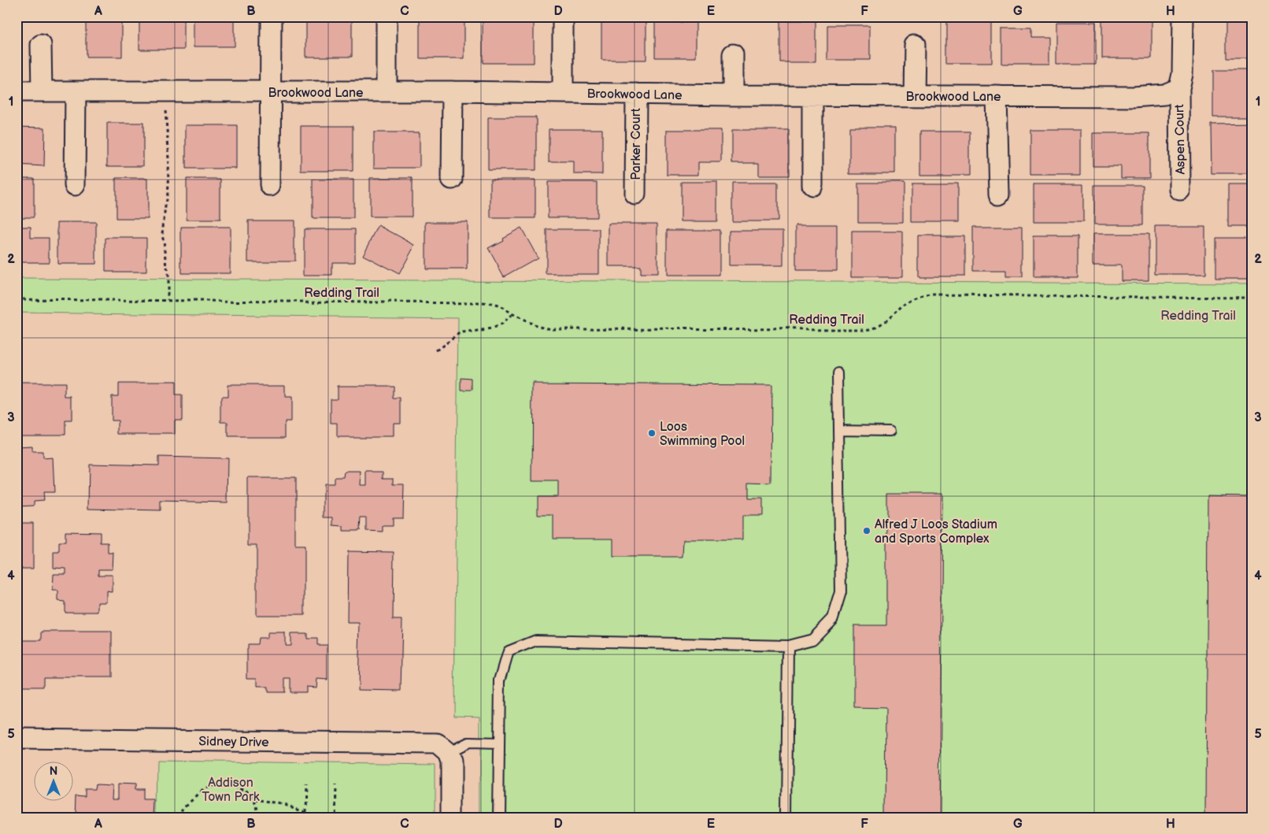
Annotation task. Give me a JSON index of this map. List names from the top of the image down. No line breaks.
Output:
{"streets":{"street":["Brookwood Lane","Aspen Court","Parker Court","Sidney Drive"],"path":["Redding Trail"]},"crossings":[["Brookwood Lane","Aspen Court"],["Brookwood Lane","Parker Court"]],"parks":["Redding Trail","Addison Town Park"],"places":["Loos Swimming Pool","Alfred J Loos Stadium and Sports Complex"],"north":"top","grid":{"columns":["A","B","C","D","E","F","G","H"],"rows":["1","2","3","4","5"]}}
